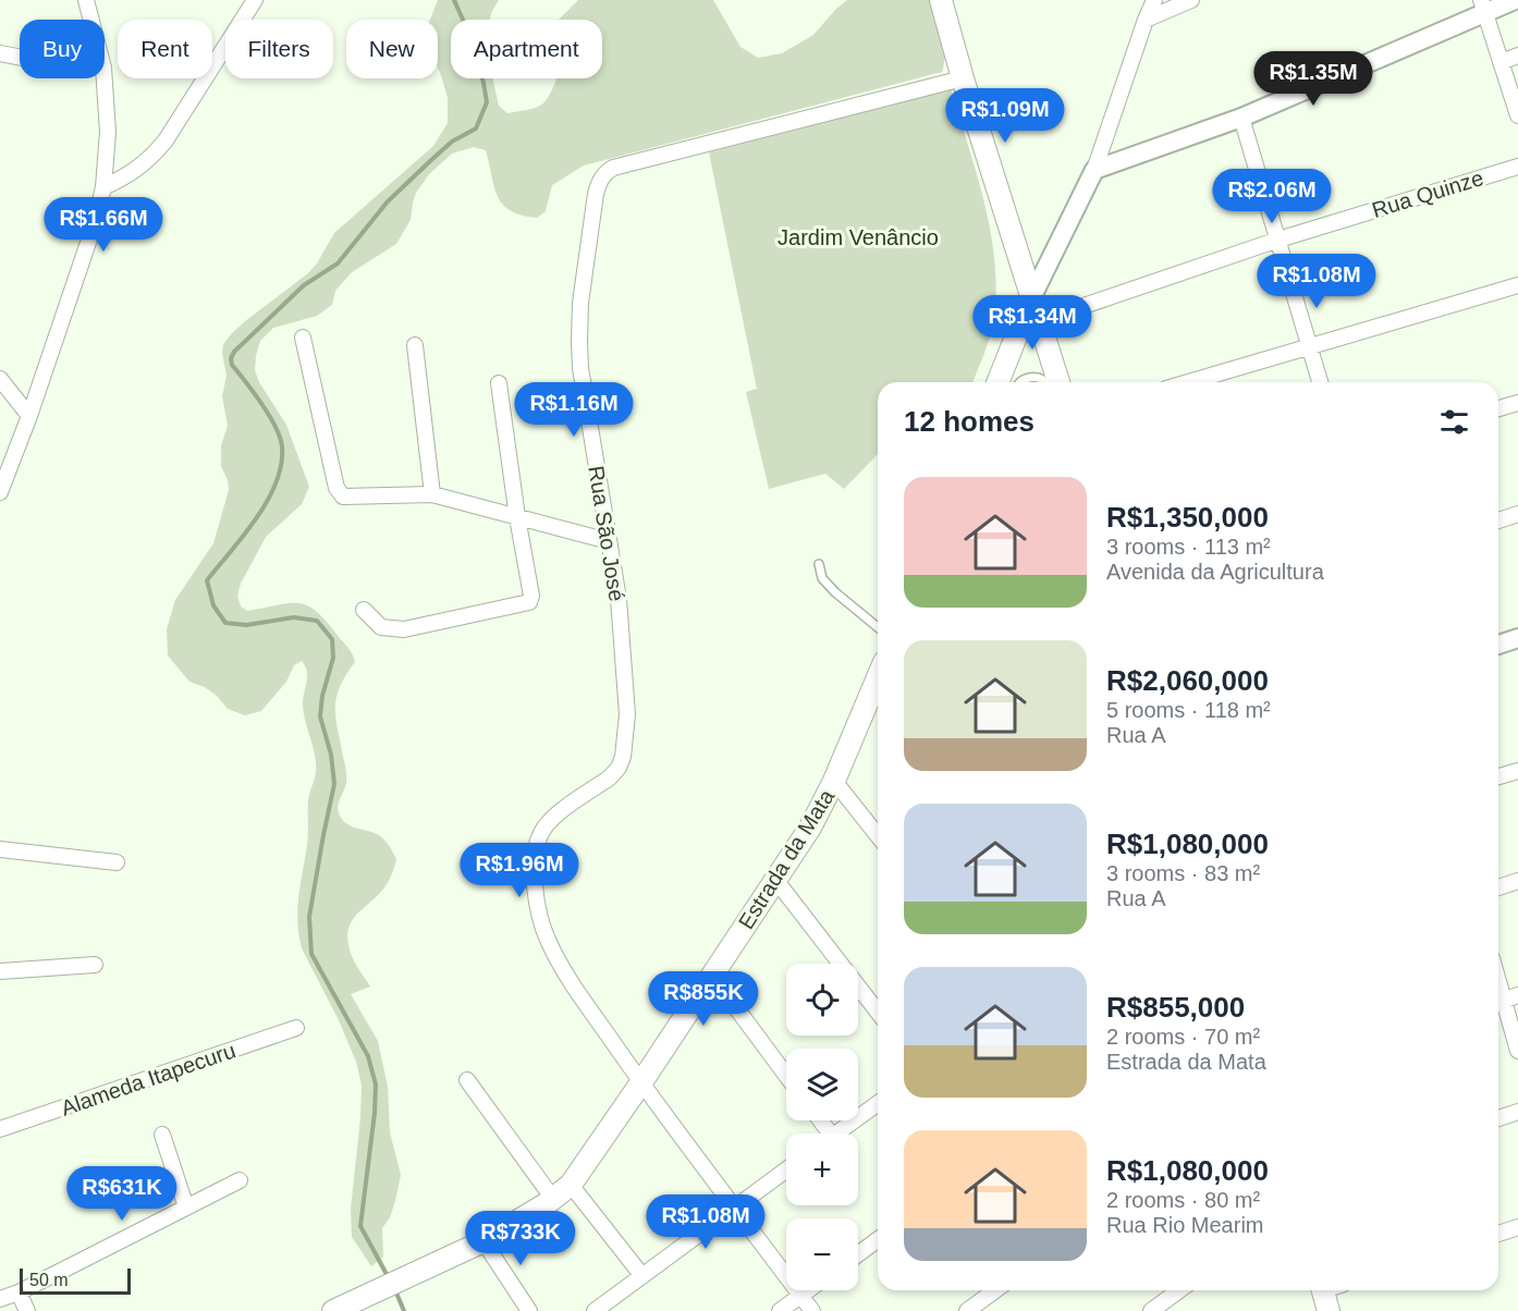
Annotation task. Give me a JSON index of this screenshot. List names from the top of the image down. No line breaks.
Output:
{"streets":{"main road":["Estrada da Mata"],"street":["Rua Quinze","Rua São José","Alameda Itapecuru"]},"crossings":[["Rua São José","Estrada da Mata"]],"parks":["Jardim Venâncio"],"scale_bar":"50 m","page":{"chip":["Buy","Rent","Filters","New","Apartment"],"price":["R$1.35M","R$1.09M","R$2.06M","R$1.66M","R$1.08M","R$1.34M","R$1.16M","R$1.96M","R$855K","R$631K","R$1.08M","R$733K"],"heading":"12 homes","list":[{"name":"R$1,350,000","note":"3 rooms · 113 m² · Avenida da Agricultura"},{"name":"R$2,060,000","note":"5 rooms · 118 m² · Rua A"},{"name":"R$1,080,000","note":"3 rooms · 83 m² · Rua A"},{"name":"R$855,000","note":"2 rooms · 70 m² · Estrada da Mata"},{"name":"R$1,080,000","note":"2 rooms · 80 m² · Rua Rio Mearim"}],"map_buttons":["+","−"],"scale":"50 m"}}
